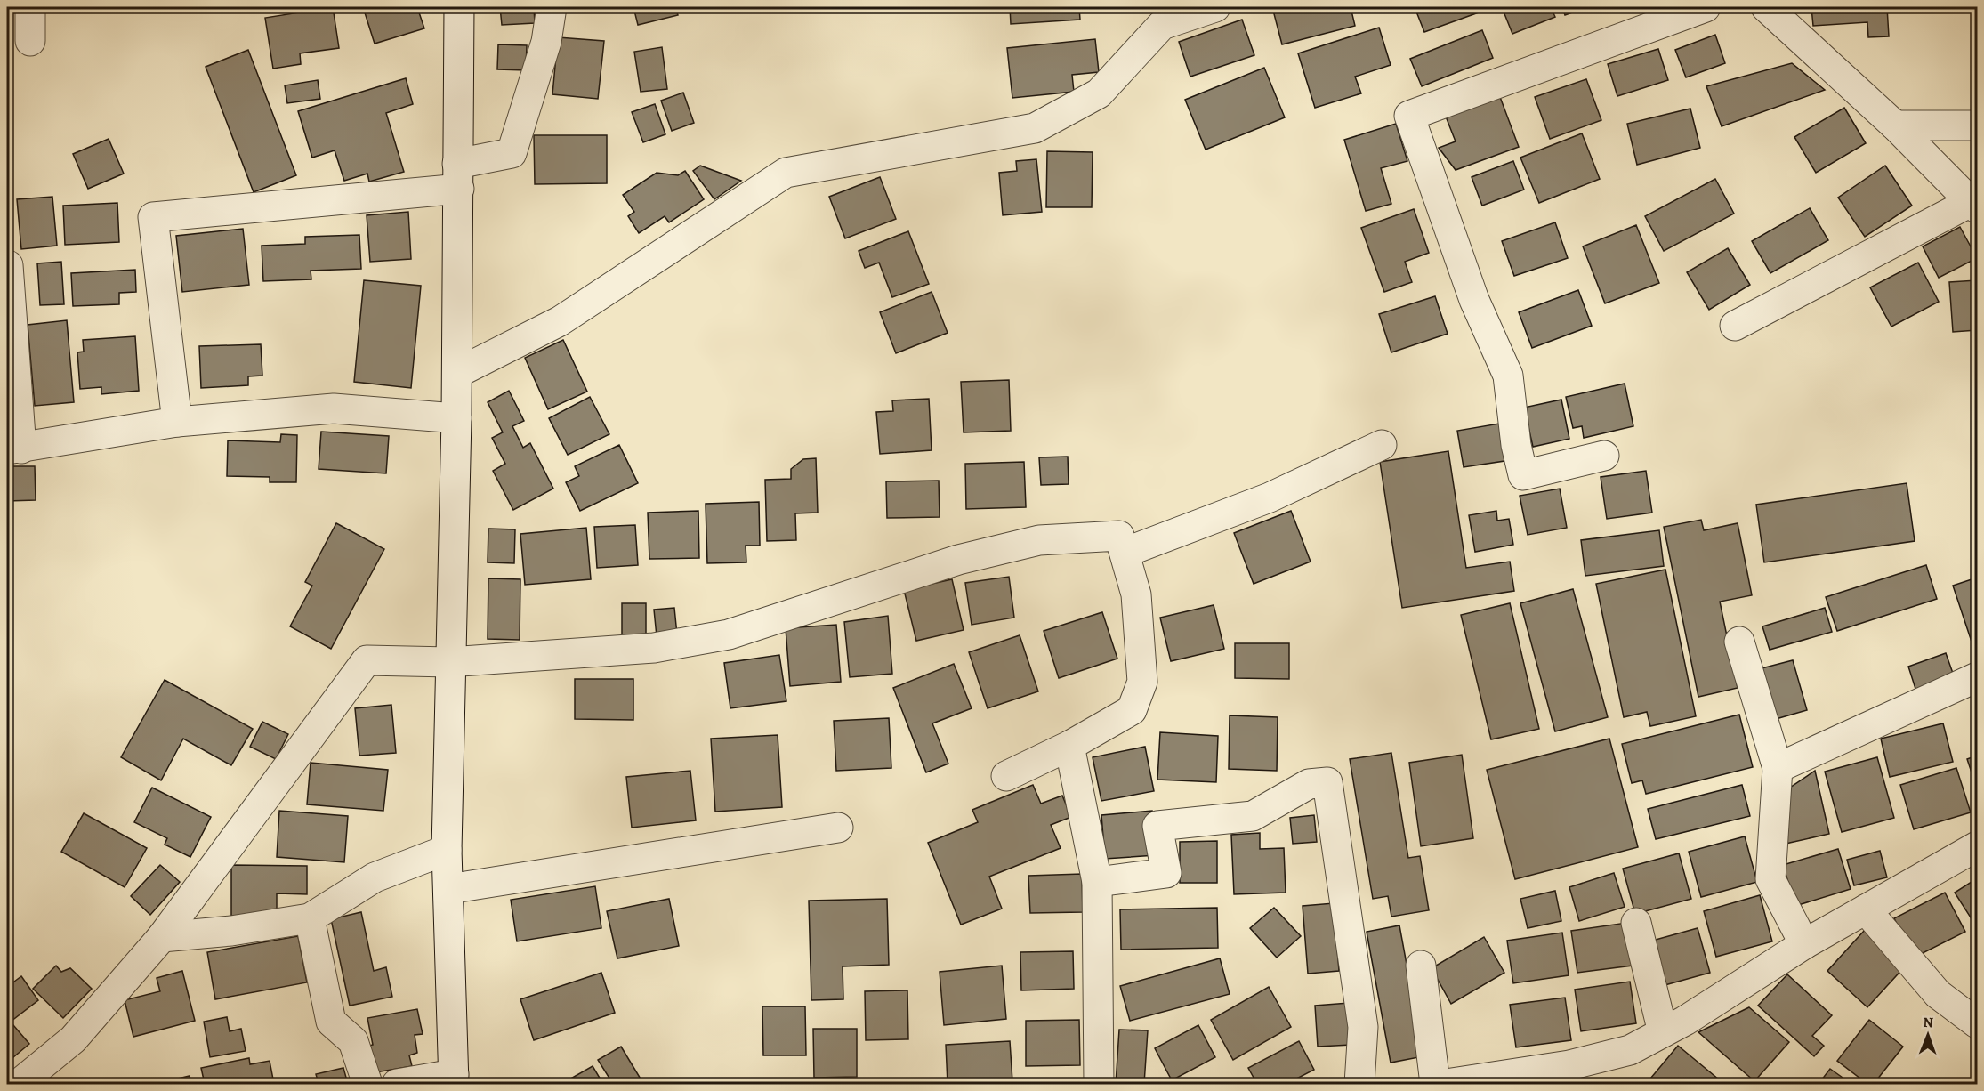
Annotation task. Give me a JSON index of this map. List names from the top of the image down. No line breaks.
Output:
{"north":"top"}
